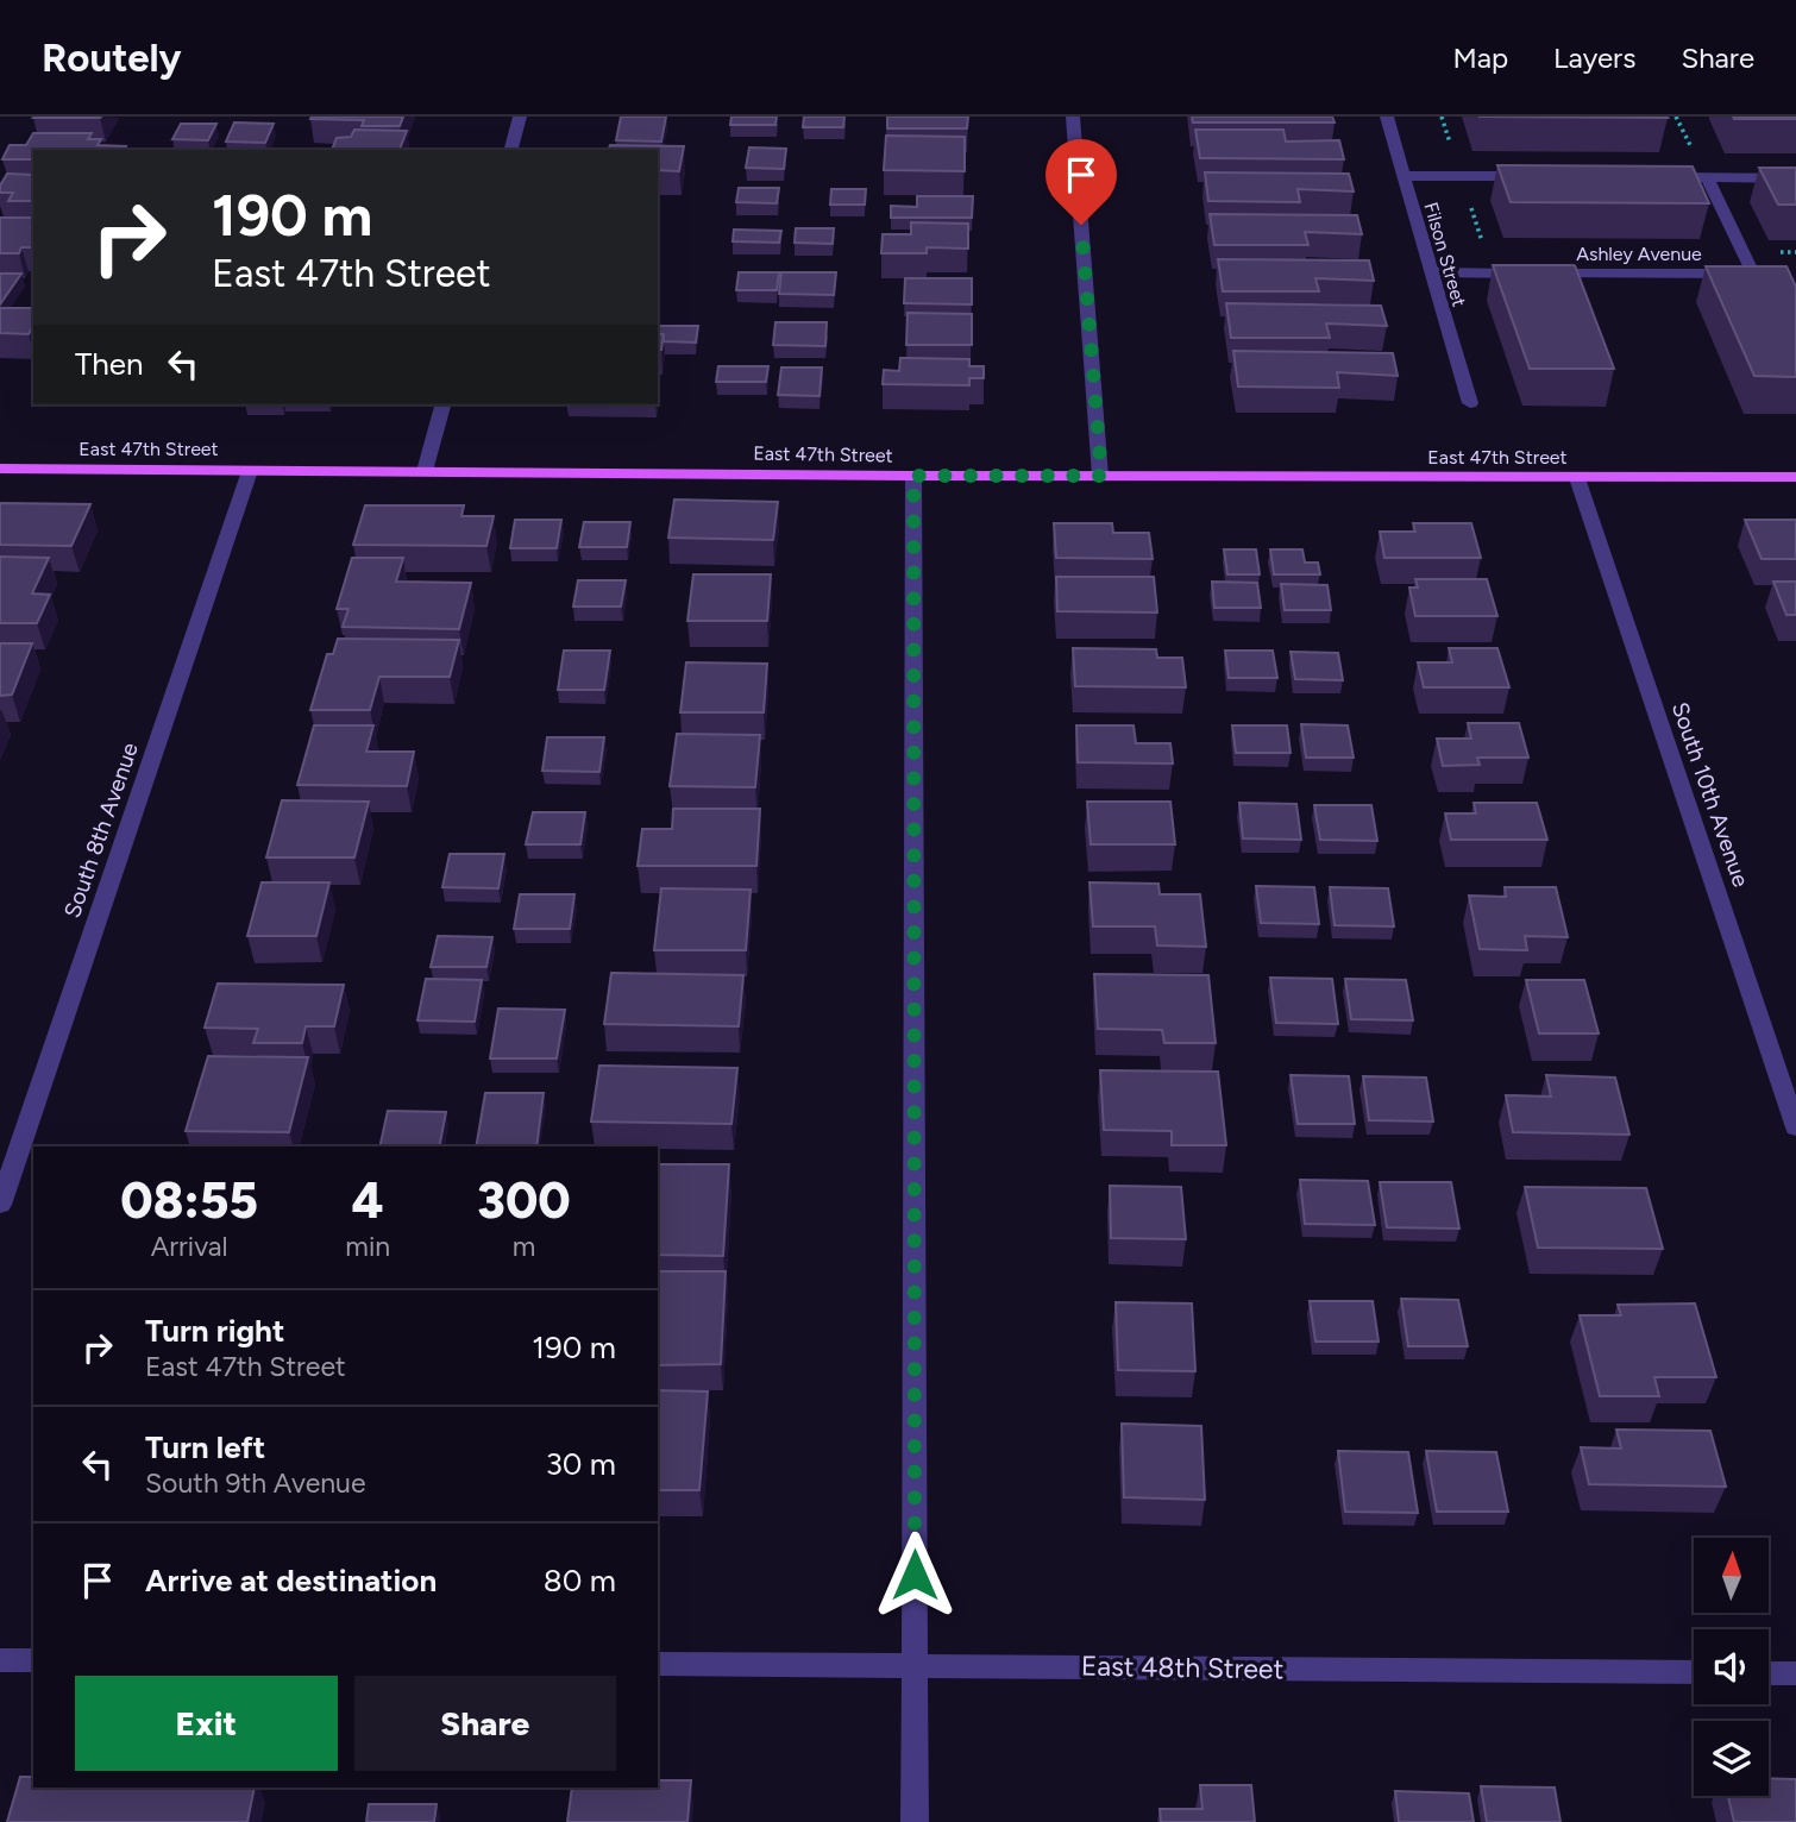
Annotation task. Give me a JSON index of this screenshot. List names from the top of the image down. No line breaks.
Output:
{"streets":{"main road":["East 47th Street"],"street":["Ashley Avenue","Filson Street","South 10th Avenue","South 8th Avenue","East 48th Street"]},"crossings":[["Ashley Avenue","Filson Street"],["East 47th Street","South 10th Avenue"],["East 47th Street","South 8th Avenue"]],"north":"top","page":{"header":"Routely","nav":["Map","Layers","Share"],"turn":["190 m","East 47th Street"],"then":"Then","eta":["08:55","Arrival","4","min","300","m"],"list":[{"name":"Turn right","note":"East 47th Street","value":"190 m"},{"name":"Turn left","note":"South 9th Avenue","value":"30 m"},{"name":"Arrive at destination","value":"80 m"}],"buttons":["Exit","Share"]}}
